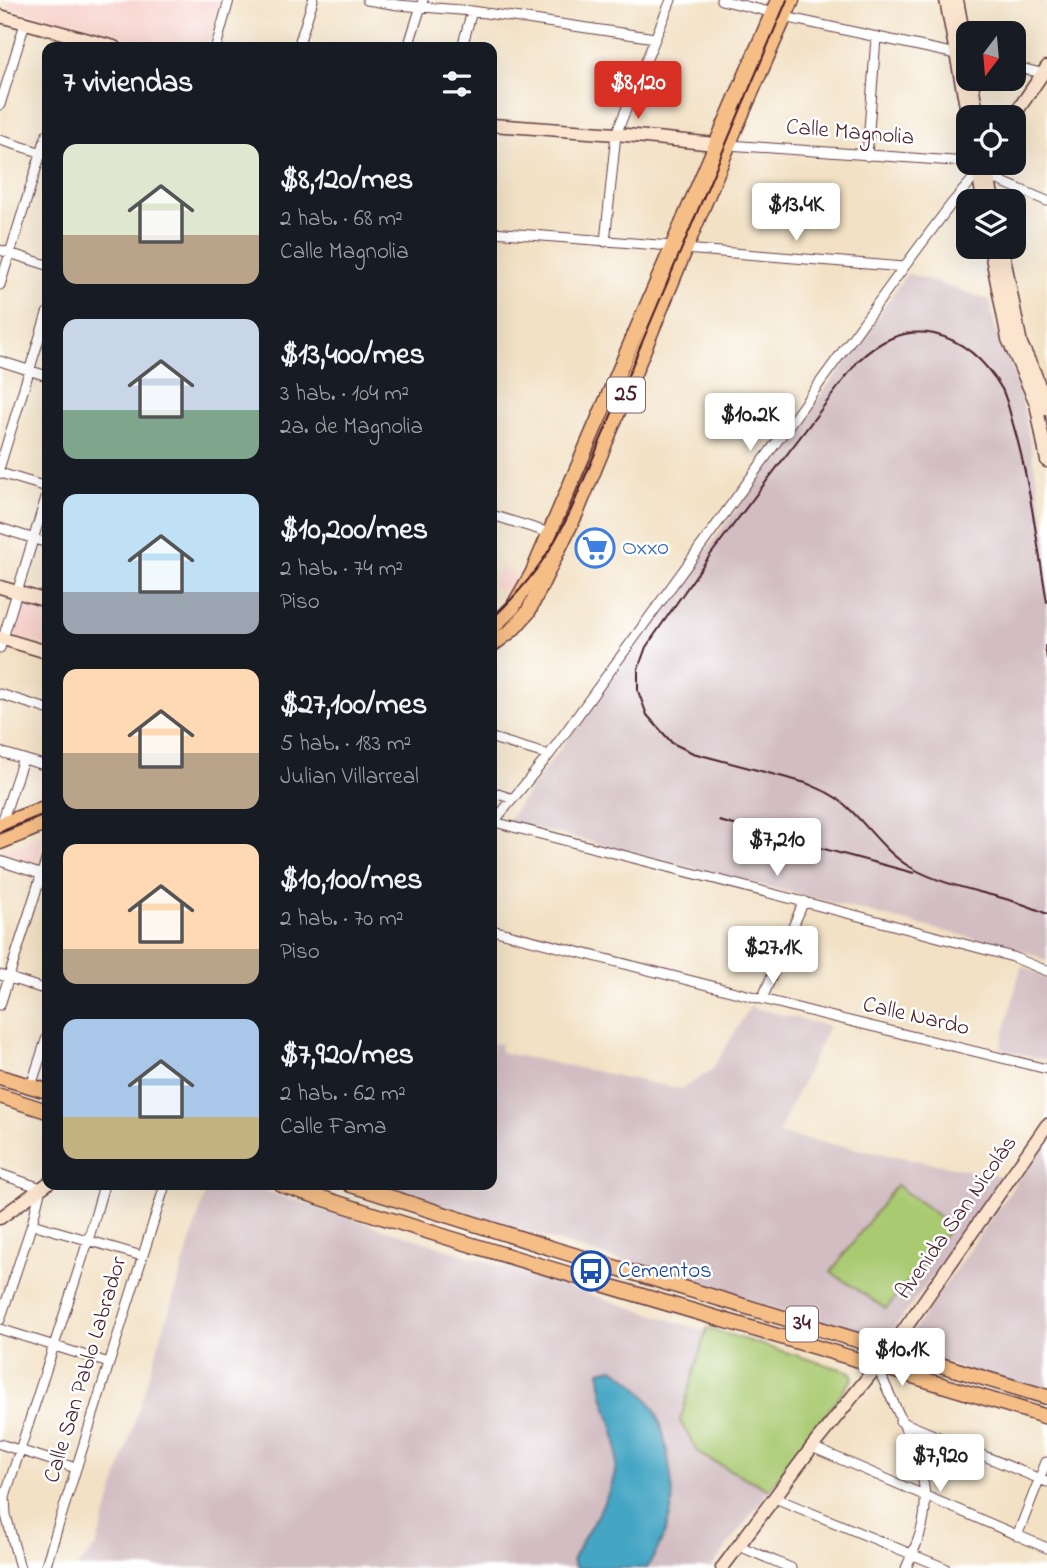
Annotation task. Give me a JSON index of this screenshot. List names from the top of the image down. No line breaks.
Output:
{"streets":{"main road":["25","34"],"street":["Calle Magnolia","Calle Nardo","Avenida San Nicolás","Calle San Pablo Labrador"]},"crossings":[["Calle Magnolia","25"],["Avenida San Nicolás","34"]],"places":{"supermarket":["Oxxo"],"bus stop":["Cementos"]},"north":"bottom","page":{"heading":"7 viviendas","price":["$8,120","$13.4K","$10.2K","$7,210","$27.1K","$10.1K","$7,920"],"list":[{"name":"$8,120/mes","note":"2 hab. · 68 m² · Calle Magnolia"},{"name":"$13,400/mes","note":"3 hab. · 104 m² · 2a. de Magnolia"},{"name":"$10,200/mes","note":"2 hab. · 74 m² · Piso"},{"name":"$27,100/mes","note":"5 hab. · 183 m² · Julian Villarreal"},{"name":"$10,100/mes","note":"2 hab. · 70 m² · Piso"},{"name":"$7,920/mes","note":"2 hab. · 62 m² · Calle Fama"}]}}
